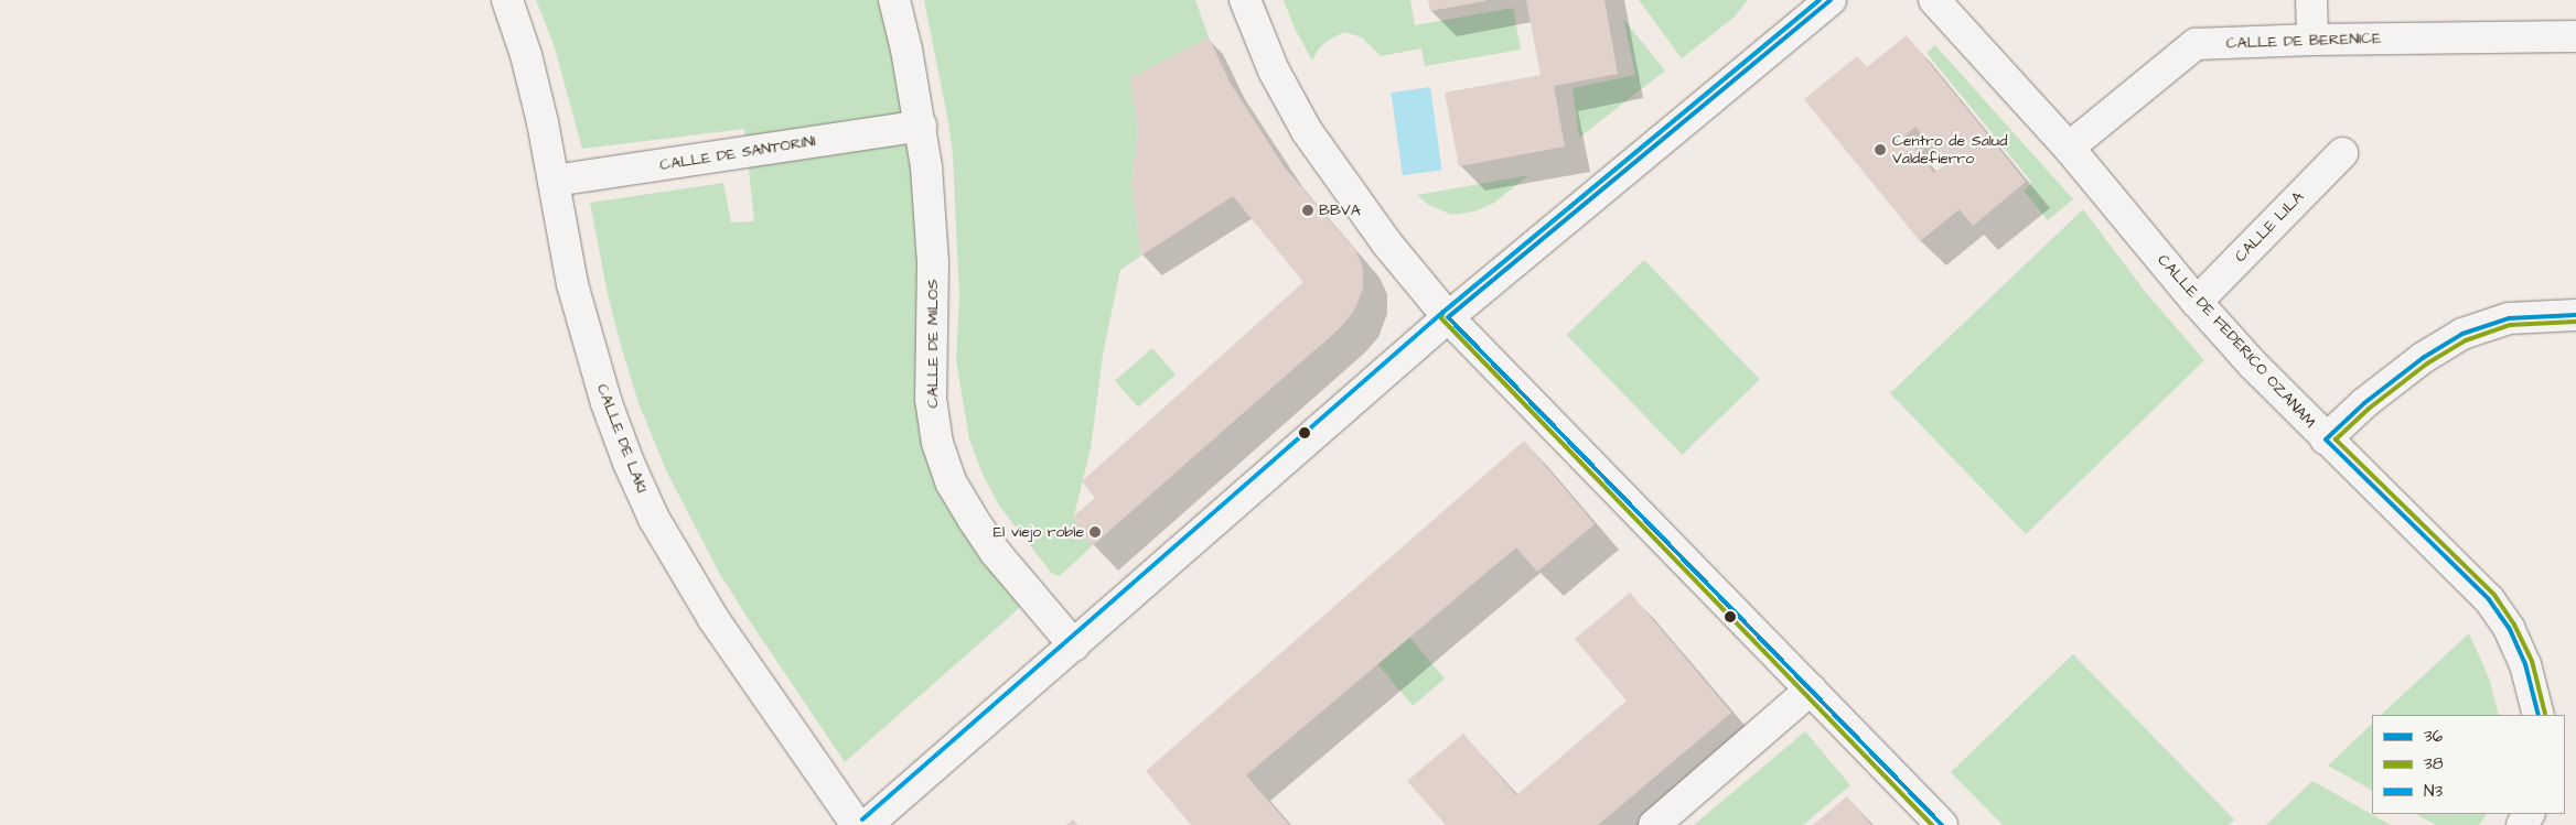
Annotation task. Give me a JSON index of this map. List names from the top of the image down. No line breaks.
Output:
{"streets":{"street":["CALLE DE BERENICE","CALLE DE SANTORINI","CALLE LILA","CALLE DE FEDERICO OZANAM","CALLE DE MILOS","CALLE DE LAKI"]},"crossings":[["CALLE DE BERENICE","CALLE DE FEDERICO OZANAM"],["CALLE DE SANTORINI","CALLE DE MILOS"],["CALLE DE SANTORINI","CALLE DE LAKI"],["CALLE LILA","CALLE DE FEDERICO OZANAM"]],"places":["Centro de Salud Valdefierro","BBVA","El viejo roble"],"lines":["transit line 36","transit line 38","transit line N3"],"legend":["36","38","N3"]}
